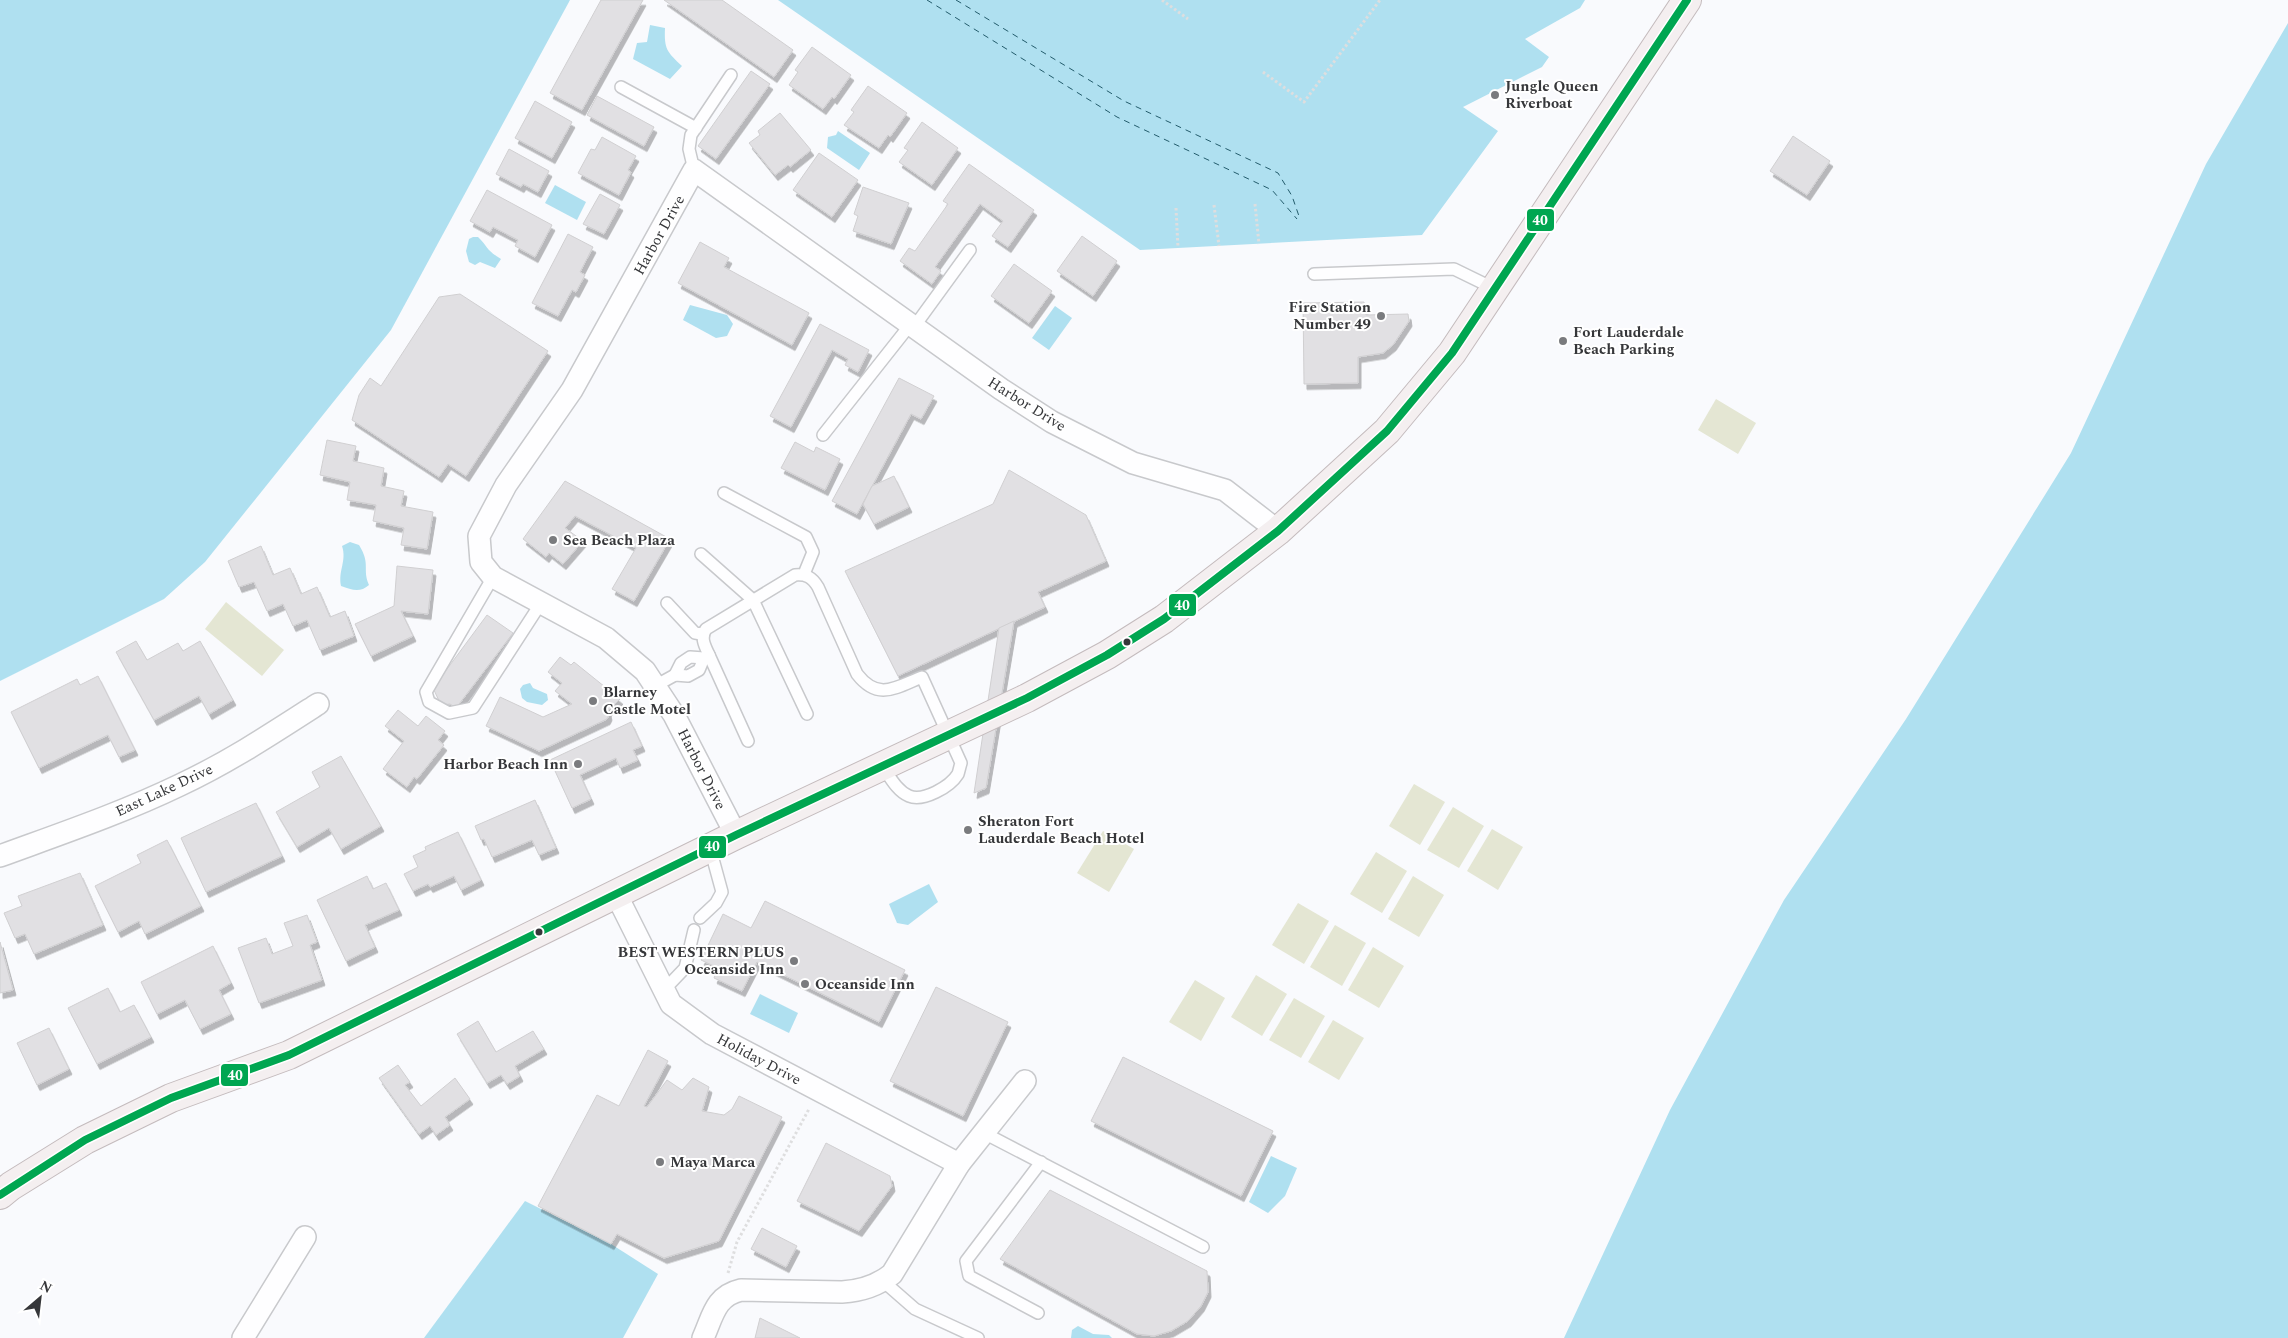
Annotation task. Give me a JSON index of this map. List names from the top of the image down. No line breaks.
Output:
{"streets":{"street":["Harbor Drive","East Lake Drive","Holiday Drive"]},"places":["Jungle Queen Riverboat","Fire Station Number 49","Fort Lauderdale Beach Parking","Sea Beach Plaza","Blarney Castle Motel","Harbor Beach Inn","Sheraton Fort Lauderdale Beach Hotel","BEST WESTERN PLUS Oceanside Inn","Oceanside Inn","Maya Marca"],"lines":["transit line 40"],"north":"top right"}
